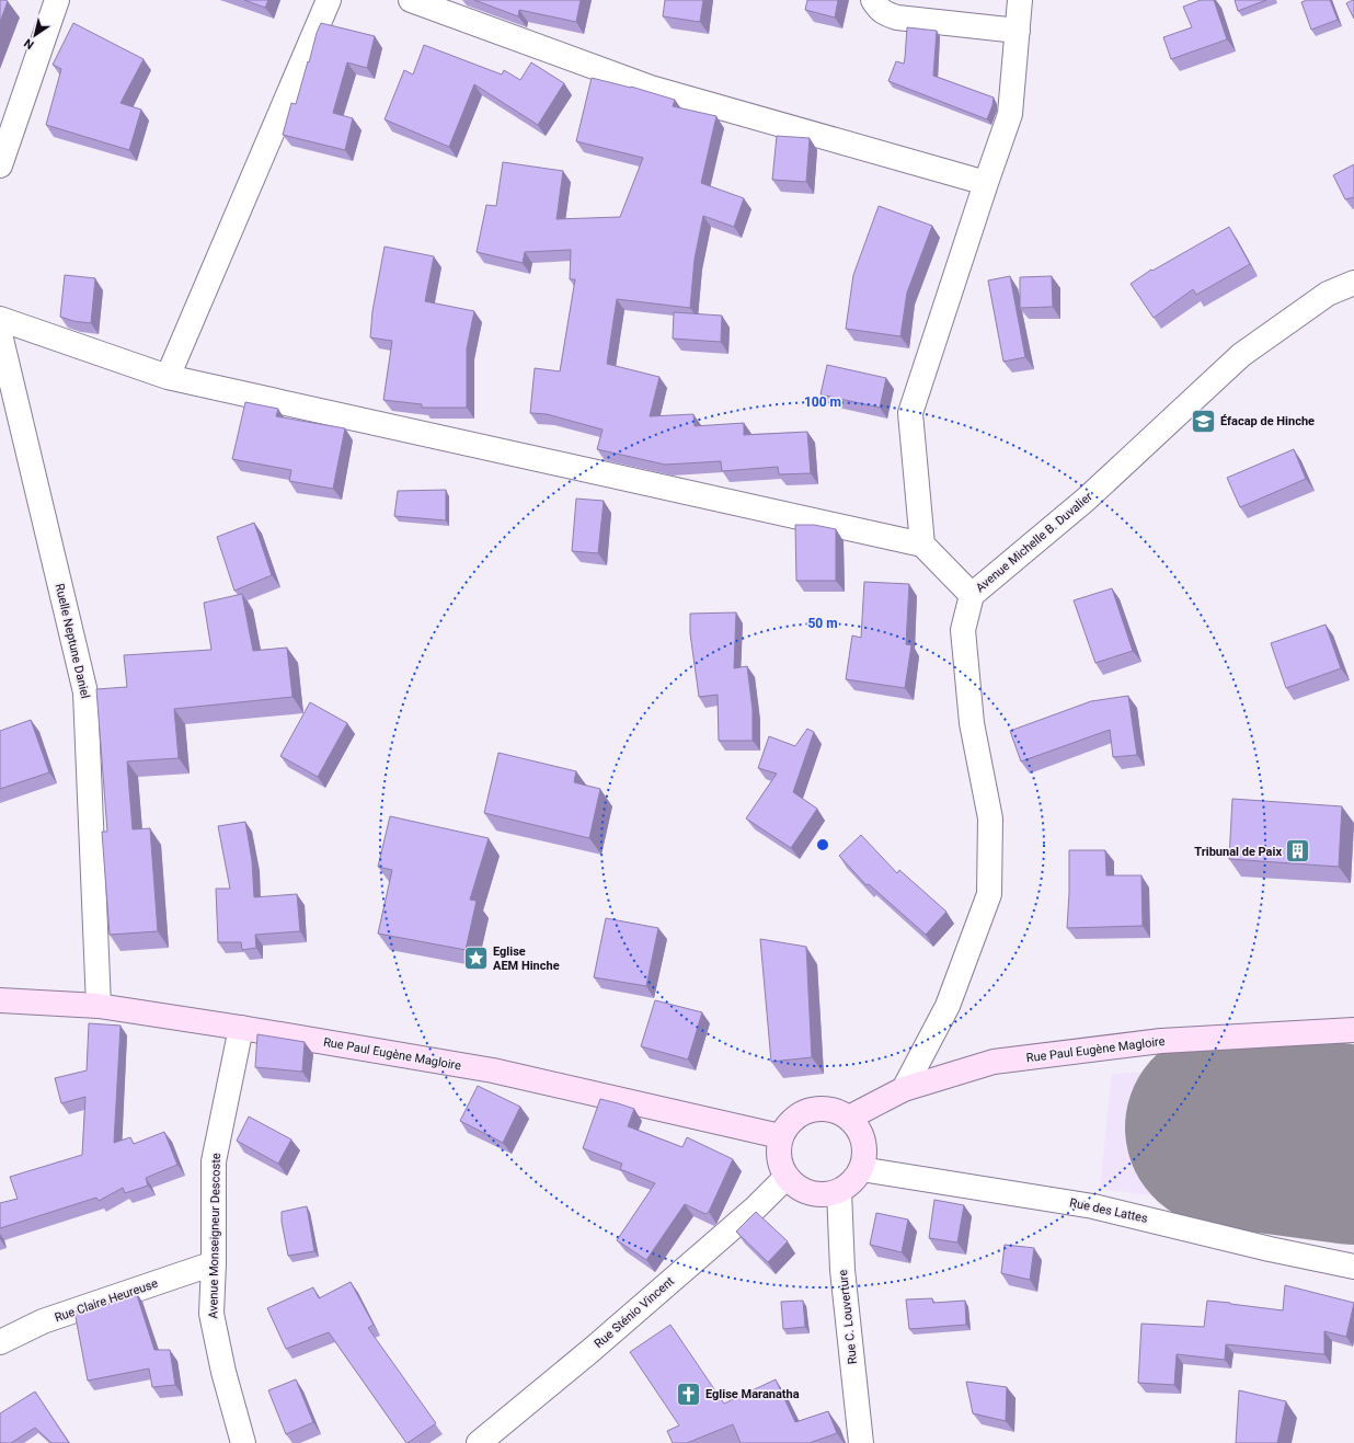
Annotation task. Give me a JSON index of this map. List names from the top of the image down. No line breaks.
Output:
{"streets":{"main road":["Rue Paul Eugène Magloire"],"street":["Avenue Michelle B. Duvalier","Ruelle Neptune Daniel","Rue des Lattes","Avenue Monseigneur Descoste","Rue Claire Heureuse","Rue Sténio Vincent","Rue C. Louverture"]},"crossings":[["Avenue Michelle B. Duvalier","Rue Paul Eugène Magloire"],["Ruelle Neptune Daniel","Rue Paul Eugène Magloire"],["Rue Paul Eugène Magloire","Rue des Lattes"],["Rue Paul Eugène Magloire","Avenue Monseigneur Descoste"],["Rue Paul Eugène Magloire","Rue Sténio Vincent"],["Rue Paul Eugène Magloire","Rue C. Louverture"],["Rue des Lattes","Rue Sténio Vincent"],["Rue des Lattes","Rue C. Louverture"],["Avenue Monseigneur Descoste","Rue Claire Heureuse"],["Rue Sténio Vincent","Rue C. Louverture"]],"places":{"school or university":["Éfacap de Hinche"],"building":["Tribunal de Paix"],"place":["Eglise AEM Hinche"],"church":["Eglise Maranatha"]},"north":"bottom left","rings":["100 m","50 m"]}
